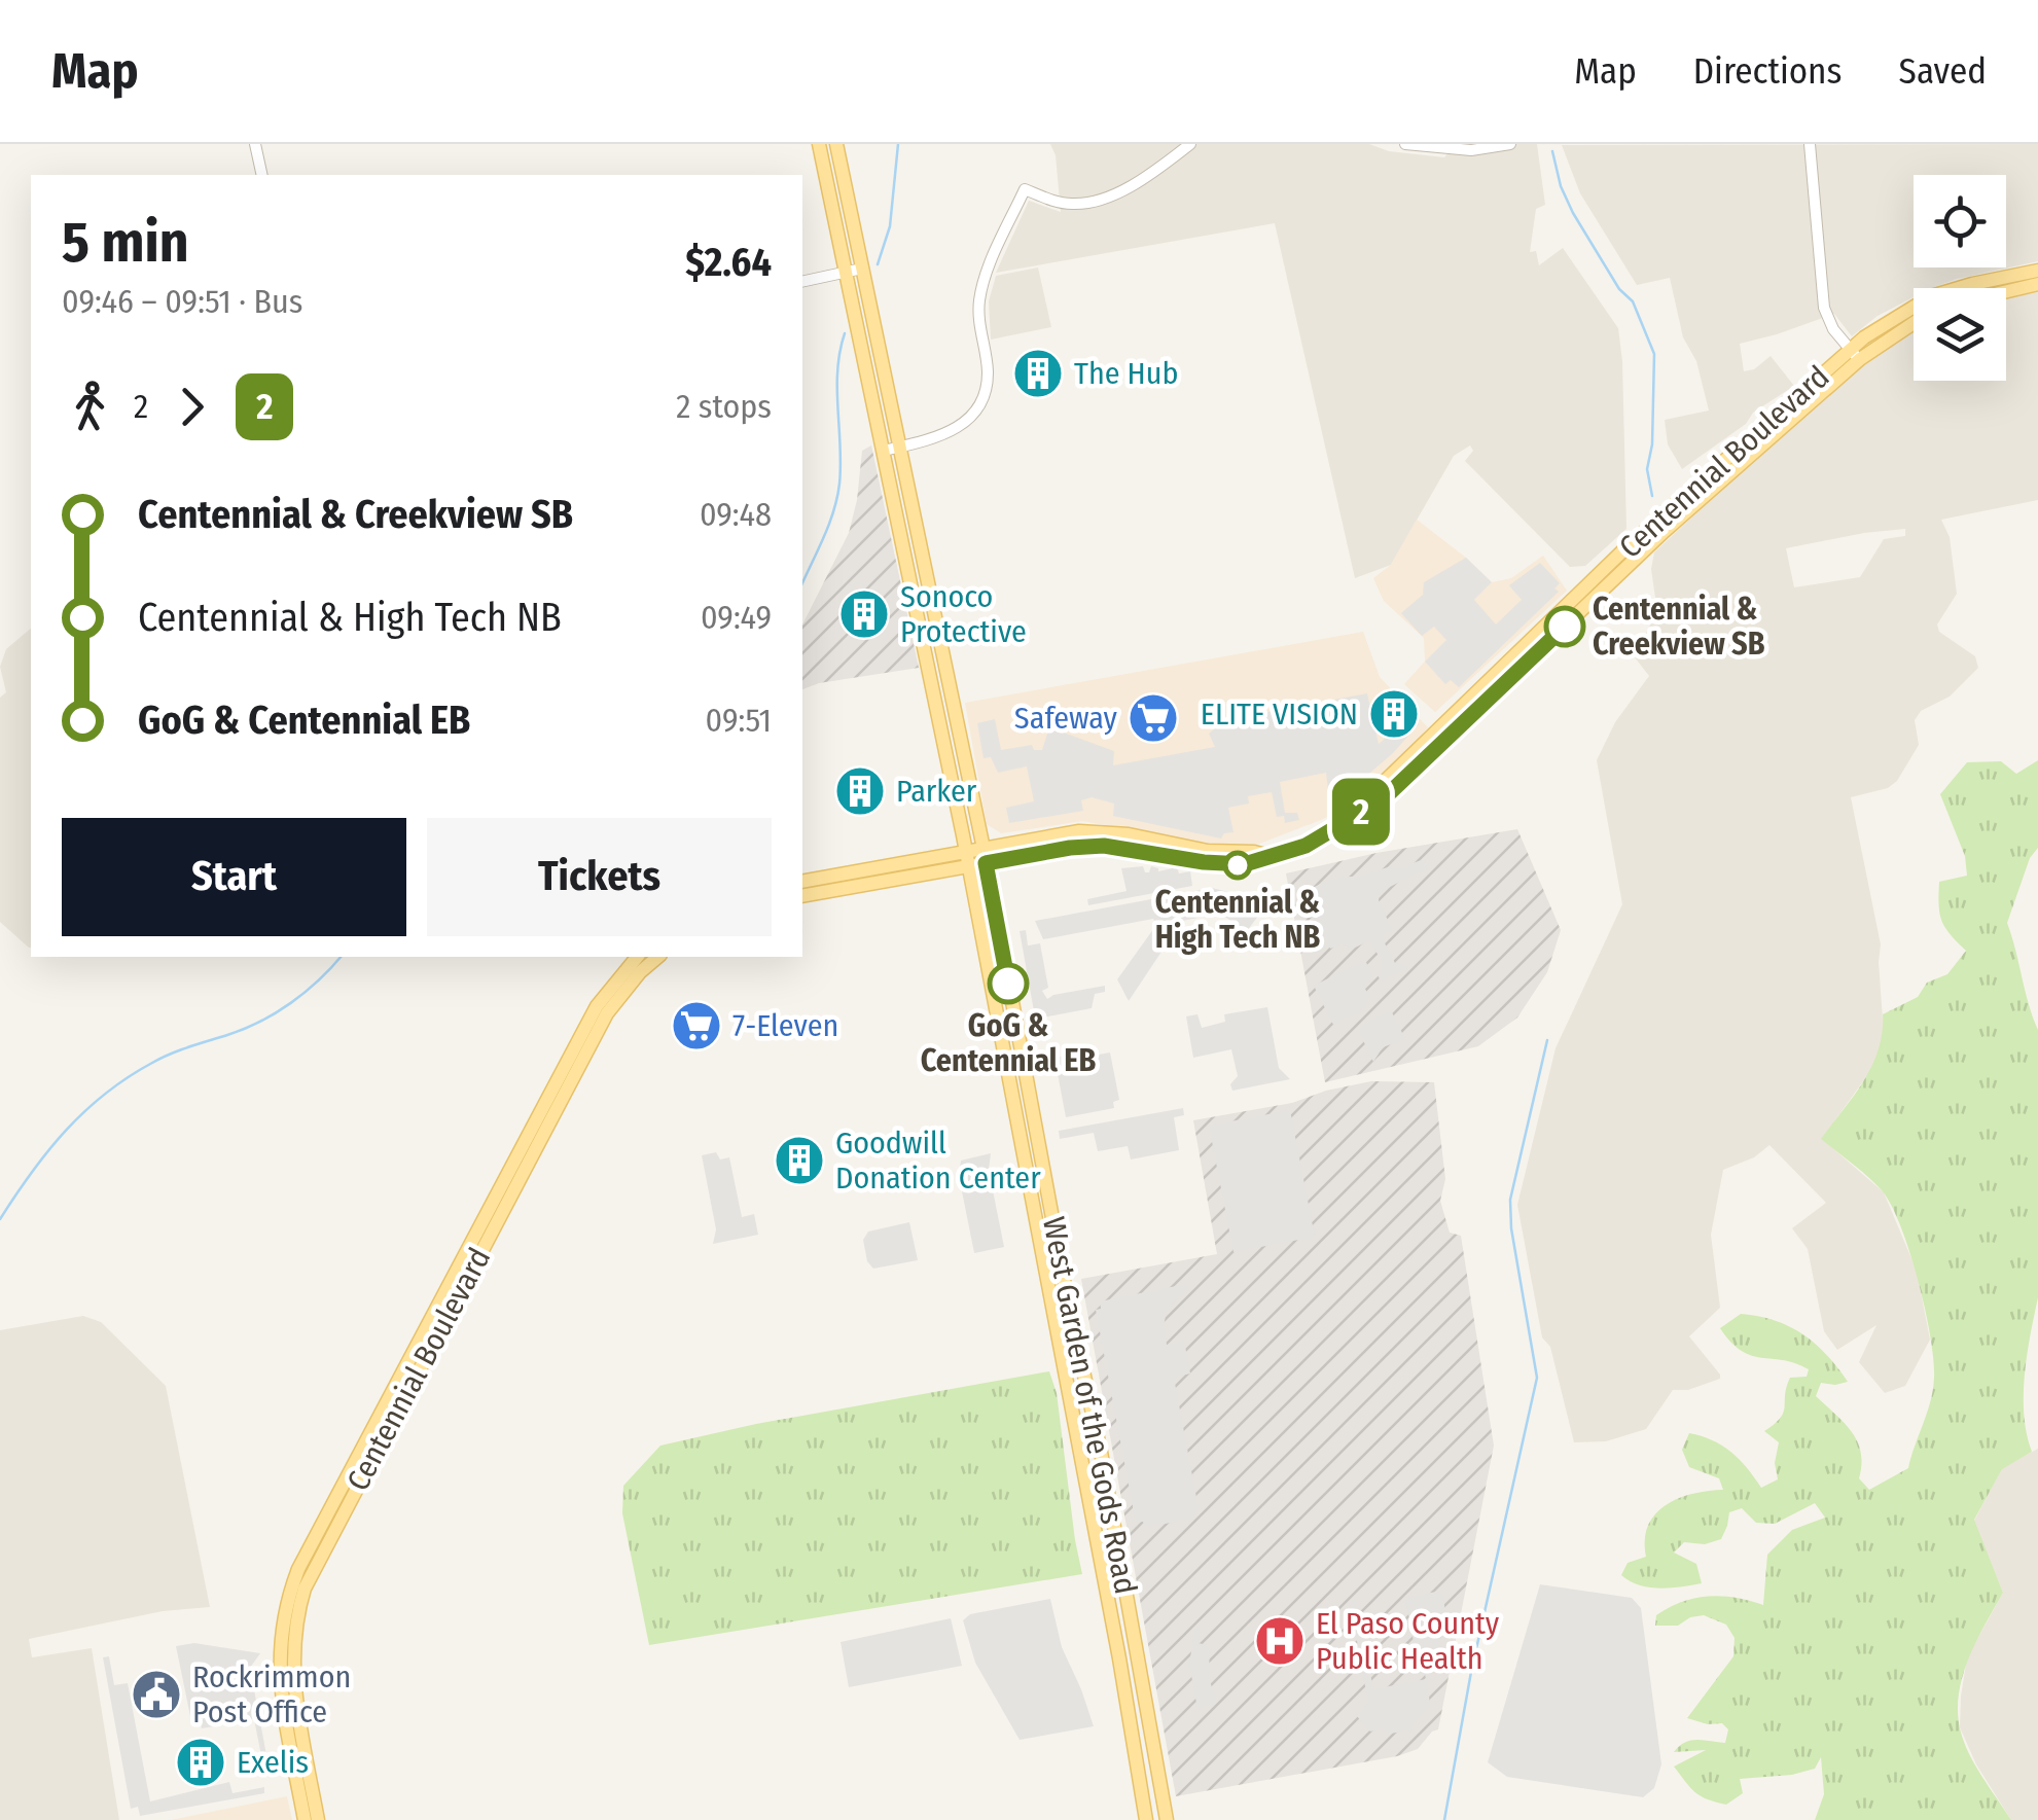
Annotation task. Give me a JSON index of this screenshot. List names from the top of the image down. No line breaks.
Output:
{"streets":{"main road":["Centennial Boulevard","West Garden of the Gods Road"]},"crossings":[["Centennial Boulevard","West Garden of the Gods Road"]],"places":{"building":["The Hub","Sonoco Protective","ELITE VISION","Parker","Goodwill Donation Center","Exelis"],"other":["Centennial & Creekview SB","Centennial & High Tech NB","GoG & Centennial EB"],"supermarket":["Safeway","7-Eleven"],"hospital":["El Paso County Public Health"],"public building":["Rockrimmon Post Office"]},"lines":["bus line 2"],"page":{"header":"Map","nav":["Map","Directions","Saved"],"on_map":"2","heading":["5 min","09:46 – 09:51 · Bus","$2.64"],"legs":["2","2","2 stops"],"list":[{"name":"Centennial & Creekview SB","value":"09:48"},{"name":"Centennial & High Tech NB","value":"09:49"},{"name":"GoG & Centennial EB","value":"09:51"}],"buttons":["Start","Tickets"]}}
